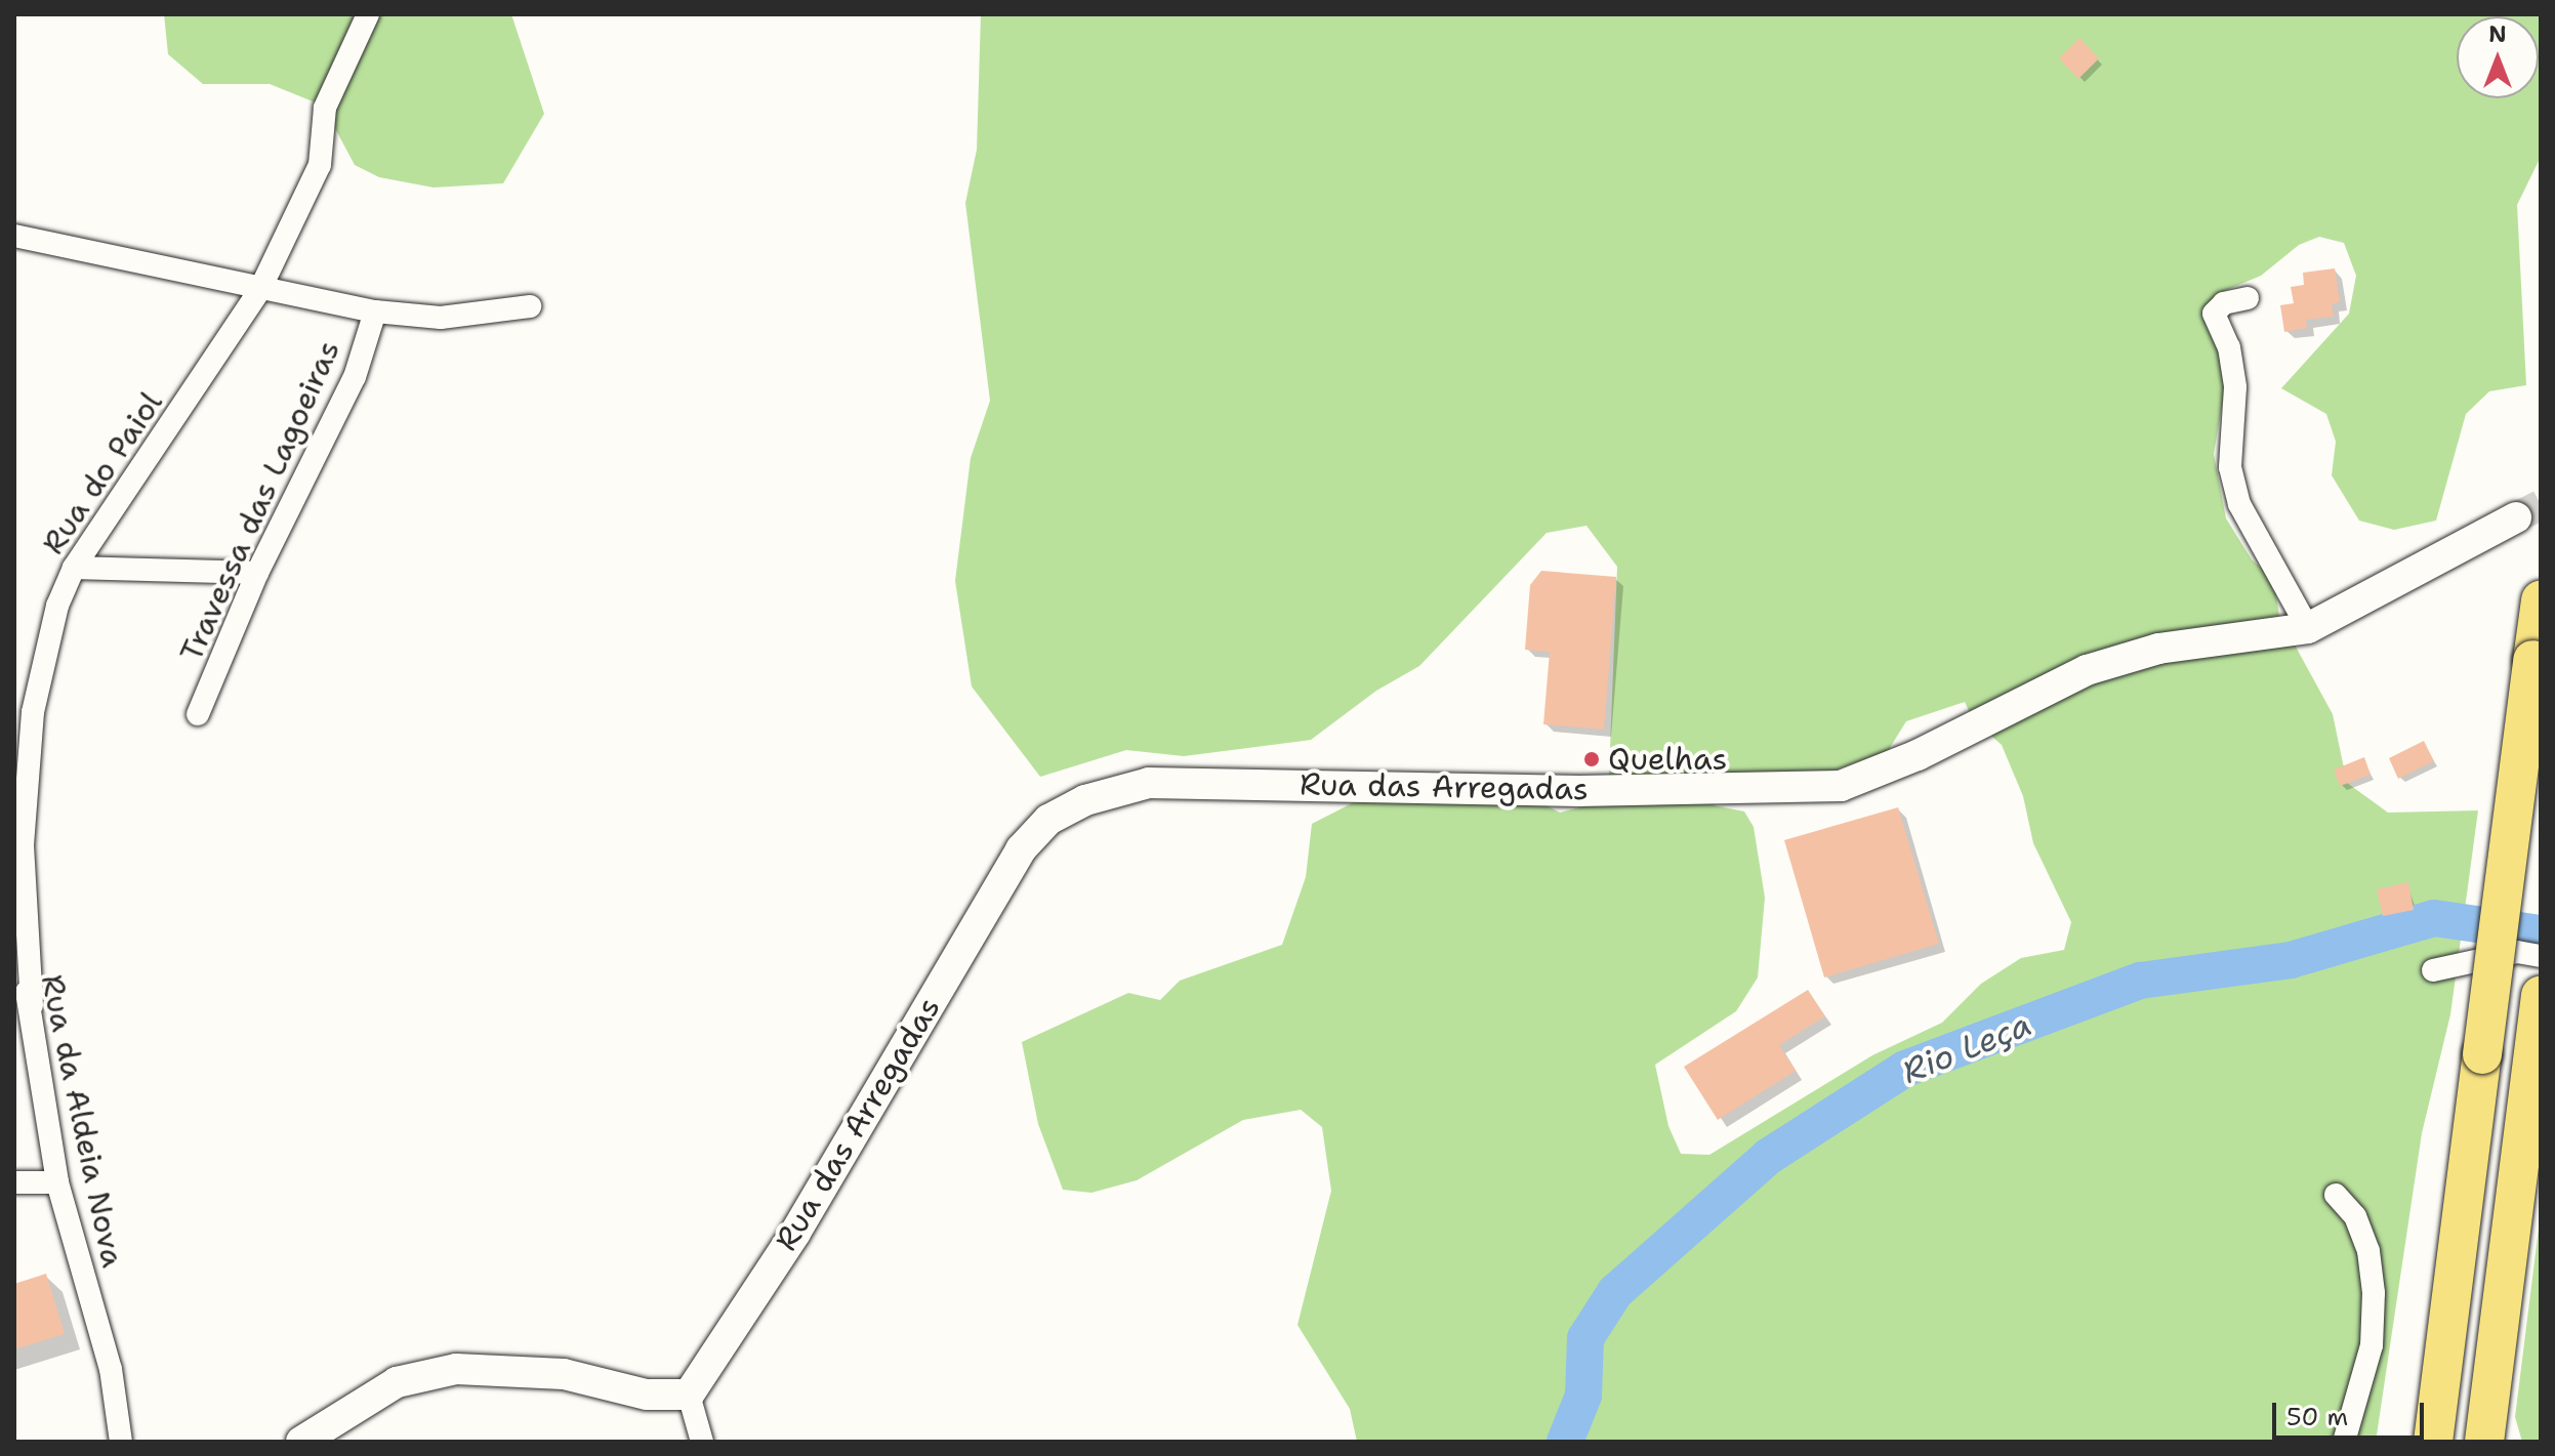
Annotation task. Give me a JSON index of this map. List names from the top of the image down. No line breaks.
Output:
{"streets":{"street":["Rua do Paiol","Travessa das Lagoeiras","Rua das Arregadas","Rua da Aldeia Nova"]},"crossings":[["Rua do Paiol","Rua da Aldeia Nova"]],"water":["Rio Leça"],"places":["Quelhas"],"scale_bar":"50 m","north":"top"}
